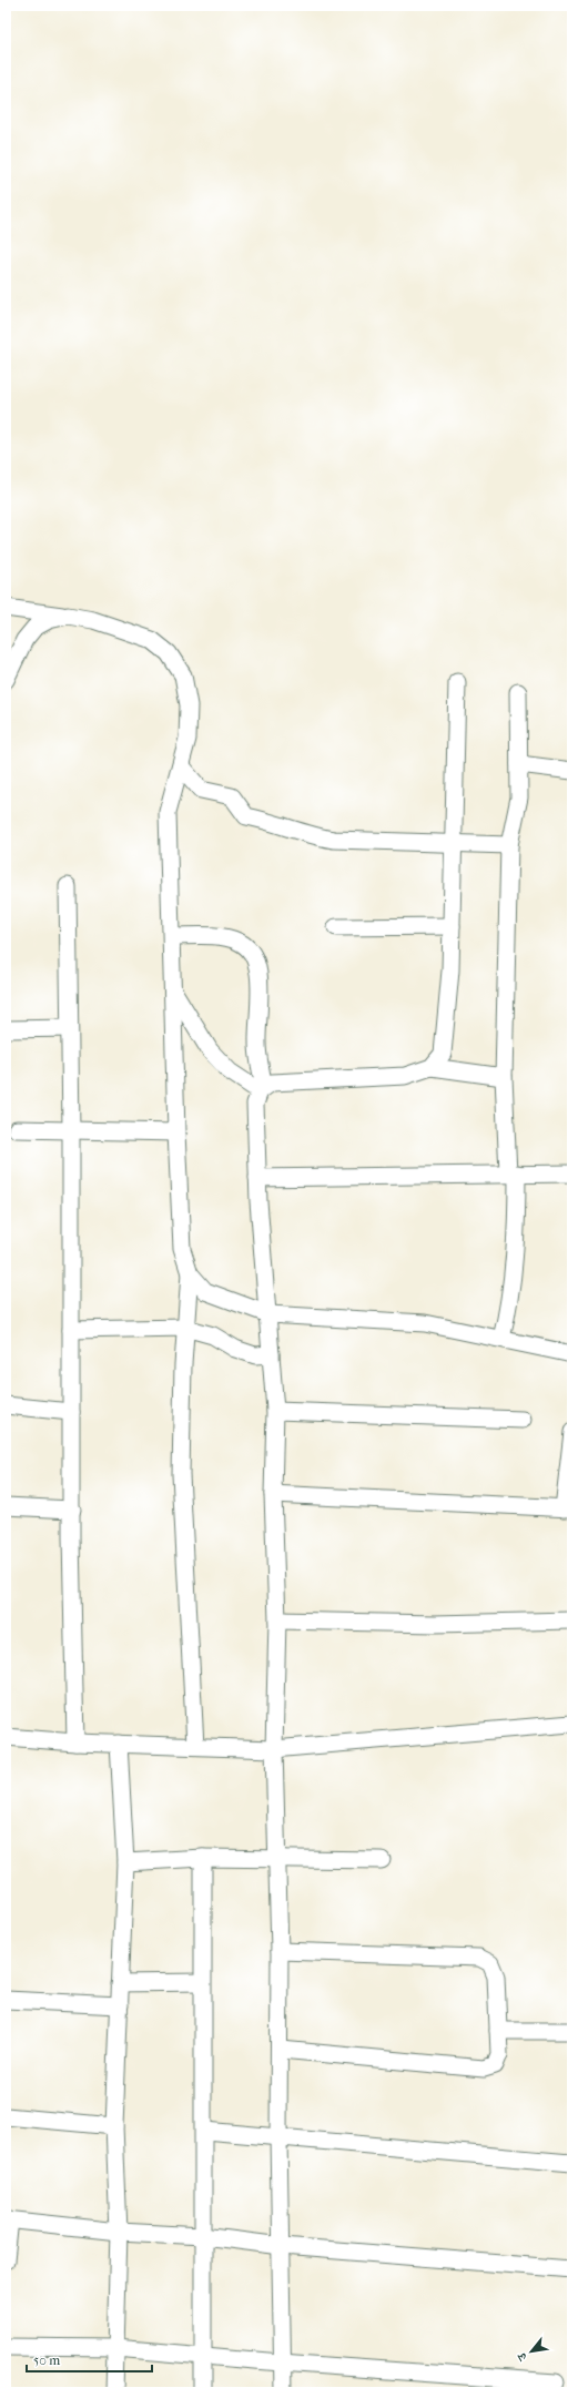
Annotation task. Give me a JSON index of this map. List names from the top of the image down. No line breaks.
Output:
{"scale_bar":"50 m","north":"bottom left"}
